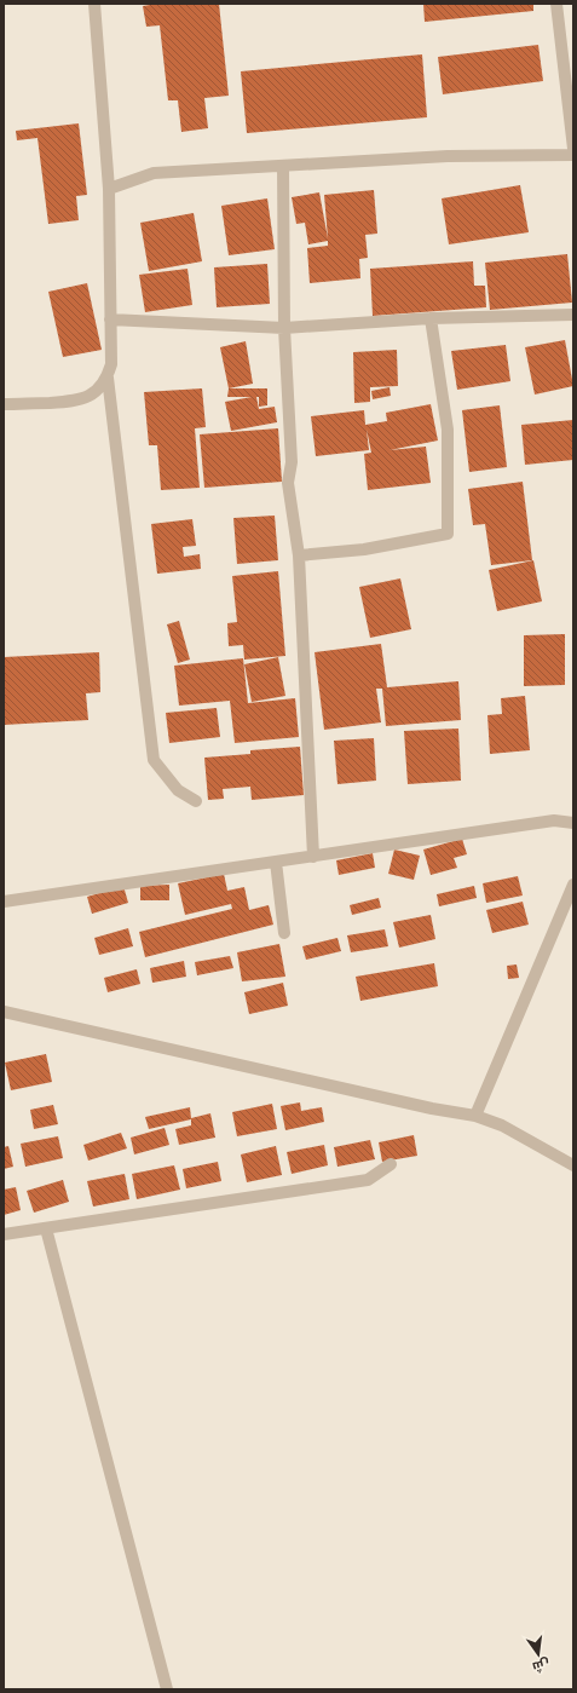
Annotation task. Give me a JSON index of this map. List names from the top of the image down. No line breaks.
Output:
{"north":"bottom"}
